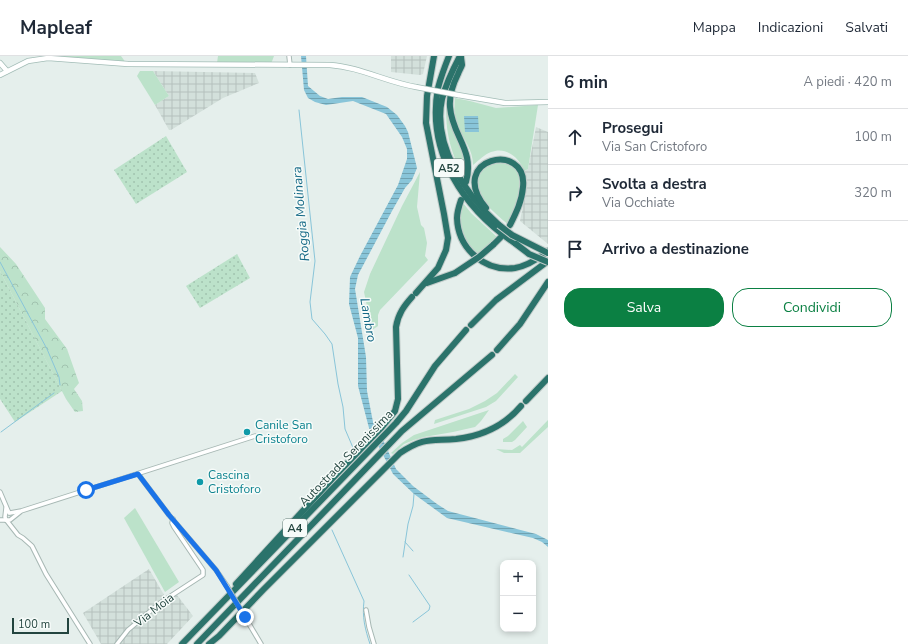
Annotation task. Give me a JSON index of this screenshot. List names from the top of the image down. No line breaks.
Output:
{"streets":{"highway":["A52","Autostrada Serenissima","A4"],"street":["Via Moia"]},"crossings":[["A52","Autostrada Serenissima"]],"water":["Roggia Molinara","Lambro"],"places":["Canile San Cristoforo","Cascina Cristoforo"],"scale_bar":"100 m","page":{"header":"Mapleaf","nav":["Mappa","Indicazioni","Salvati"],"heading":["6 min","A piedi · 420 m"],"list":[["Prosegui","Via San Cristoforo","100 m"],["Svolta a destra","Via Occhiate","320 m"],"Arrivo a destinazione"],"buttons":["Salva","Condividi"],"map_buttons":["+","−"],"scale":"100 m"}}
